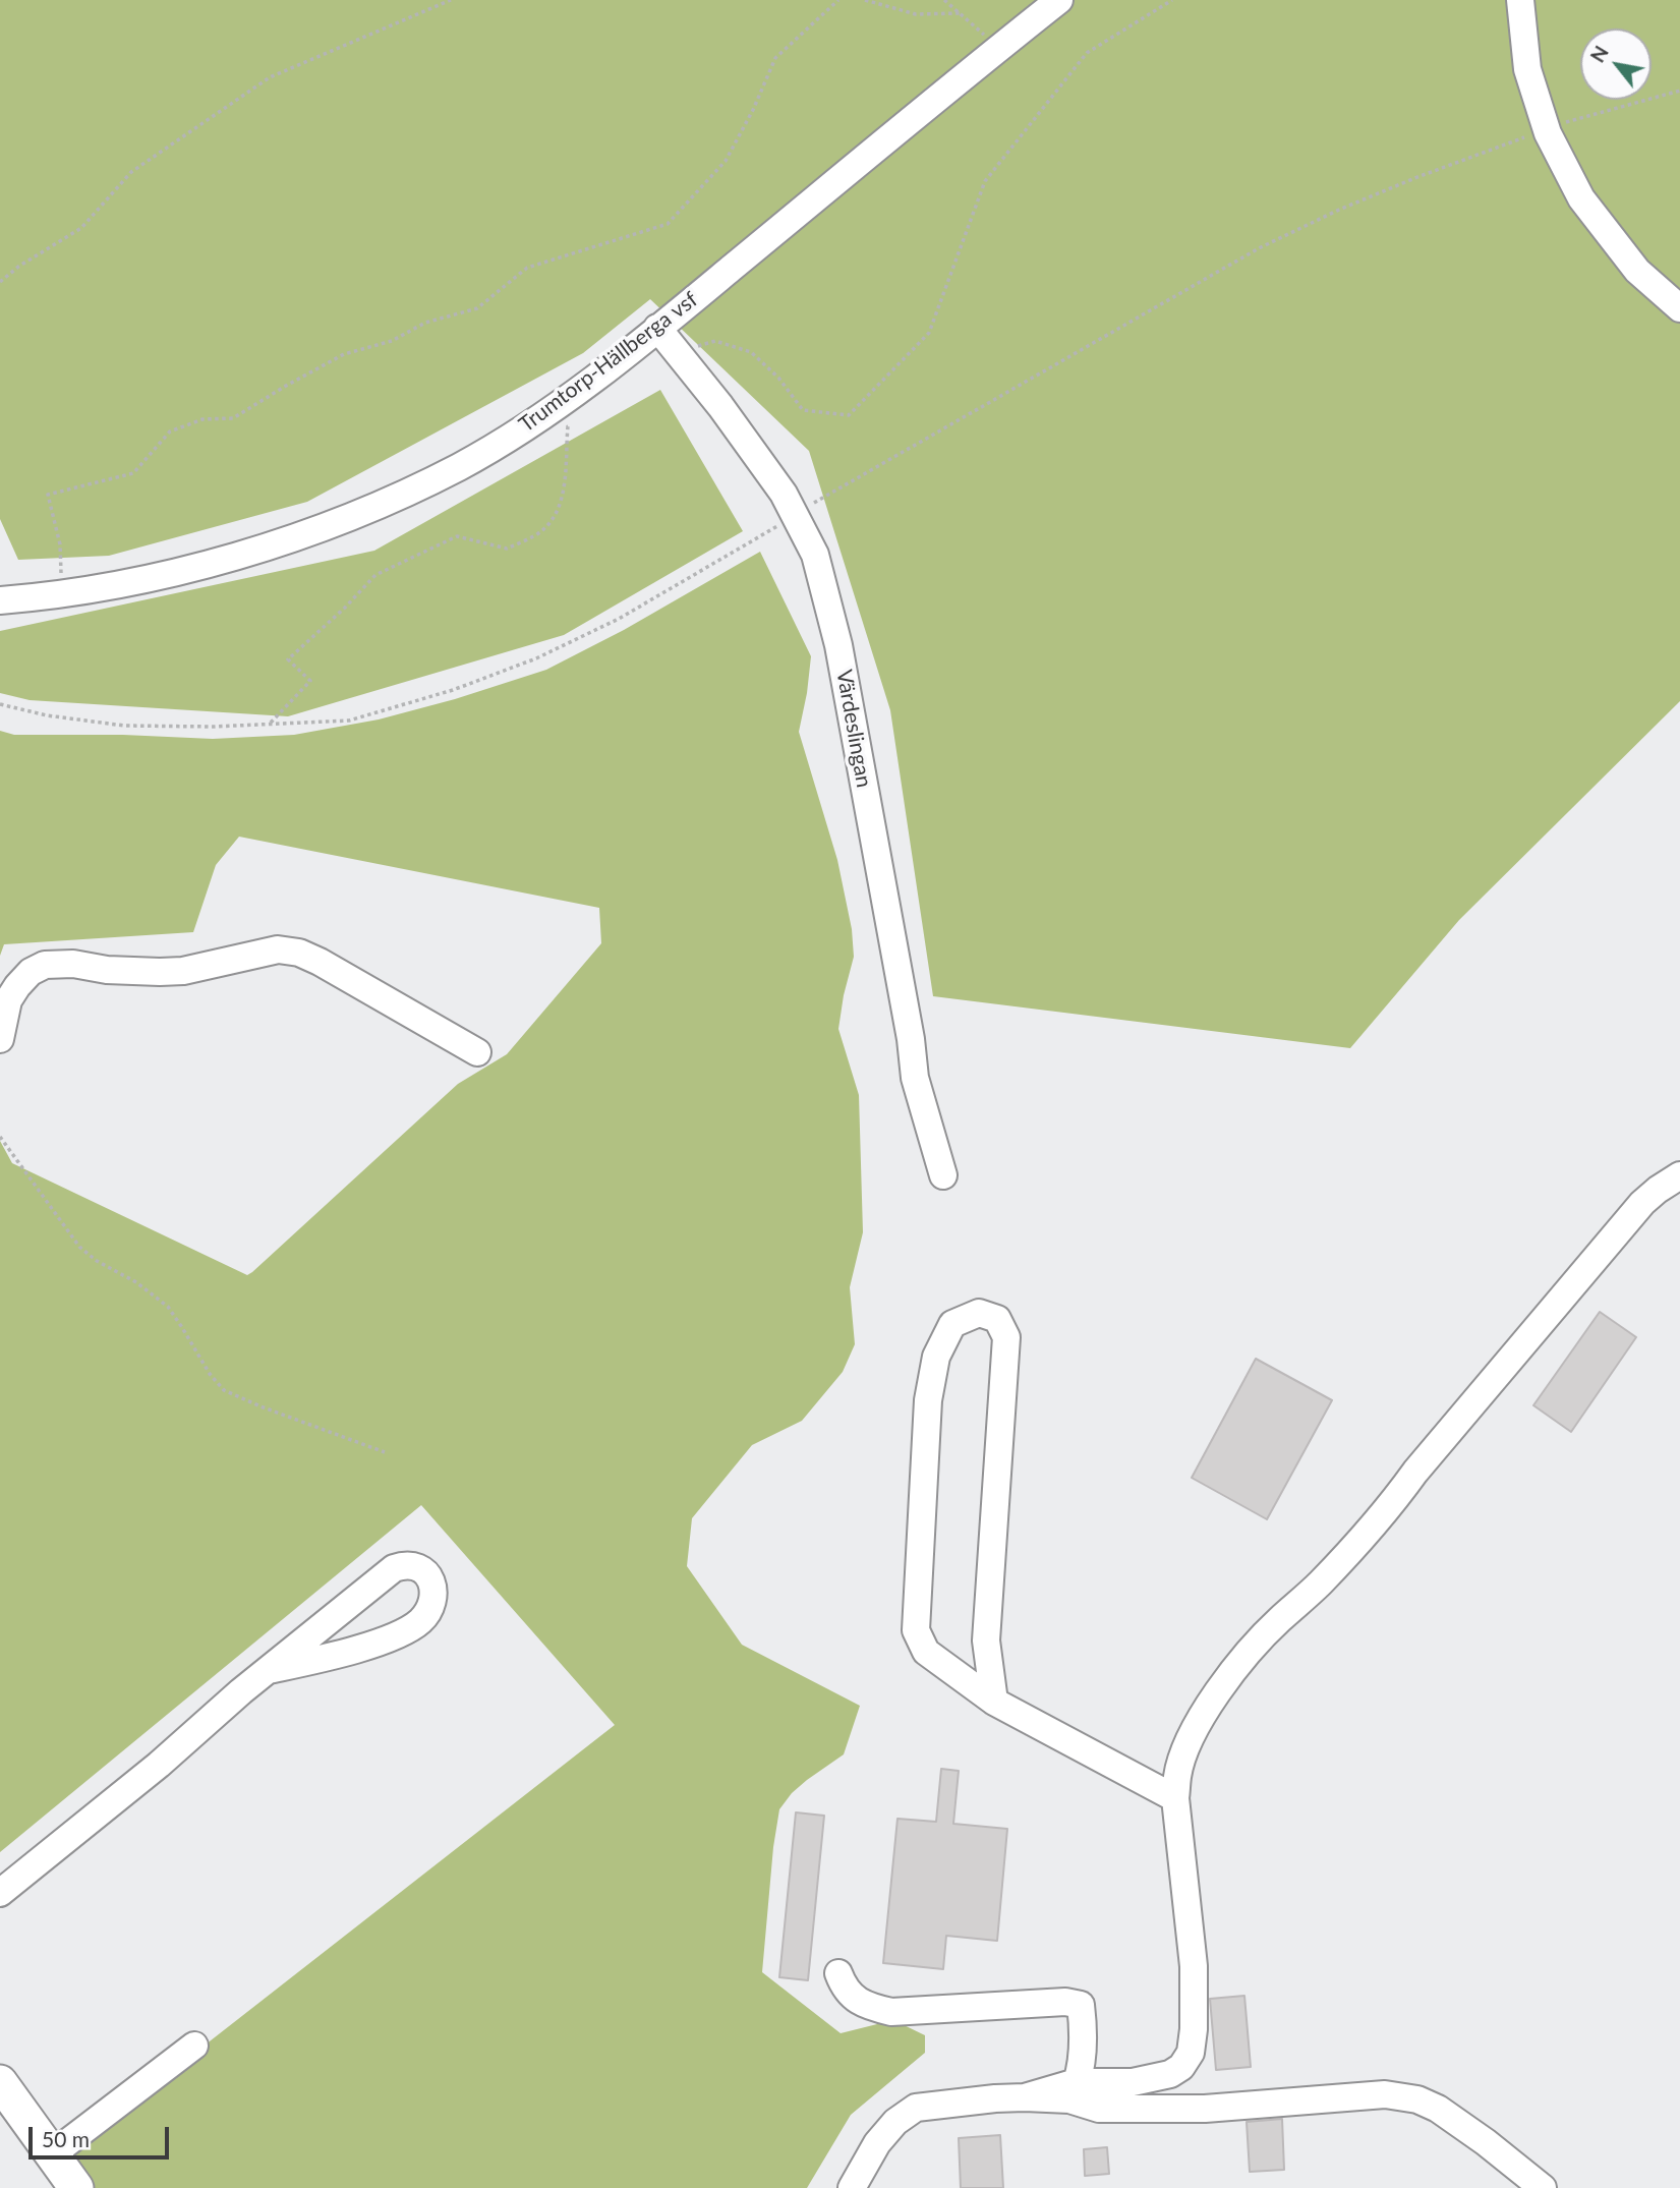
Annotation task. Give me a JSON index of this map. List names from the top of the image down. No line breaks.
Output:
{"streets":{"street":["Trumtorp-Hällberga vsf","Värdeslingan"]},"crossings":[["Trumtorp-Hällberga vsf","Värdeslingan"]],"scale_bar":"50 m","north":"top left"}
